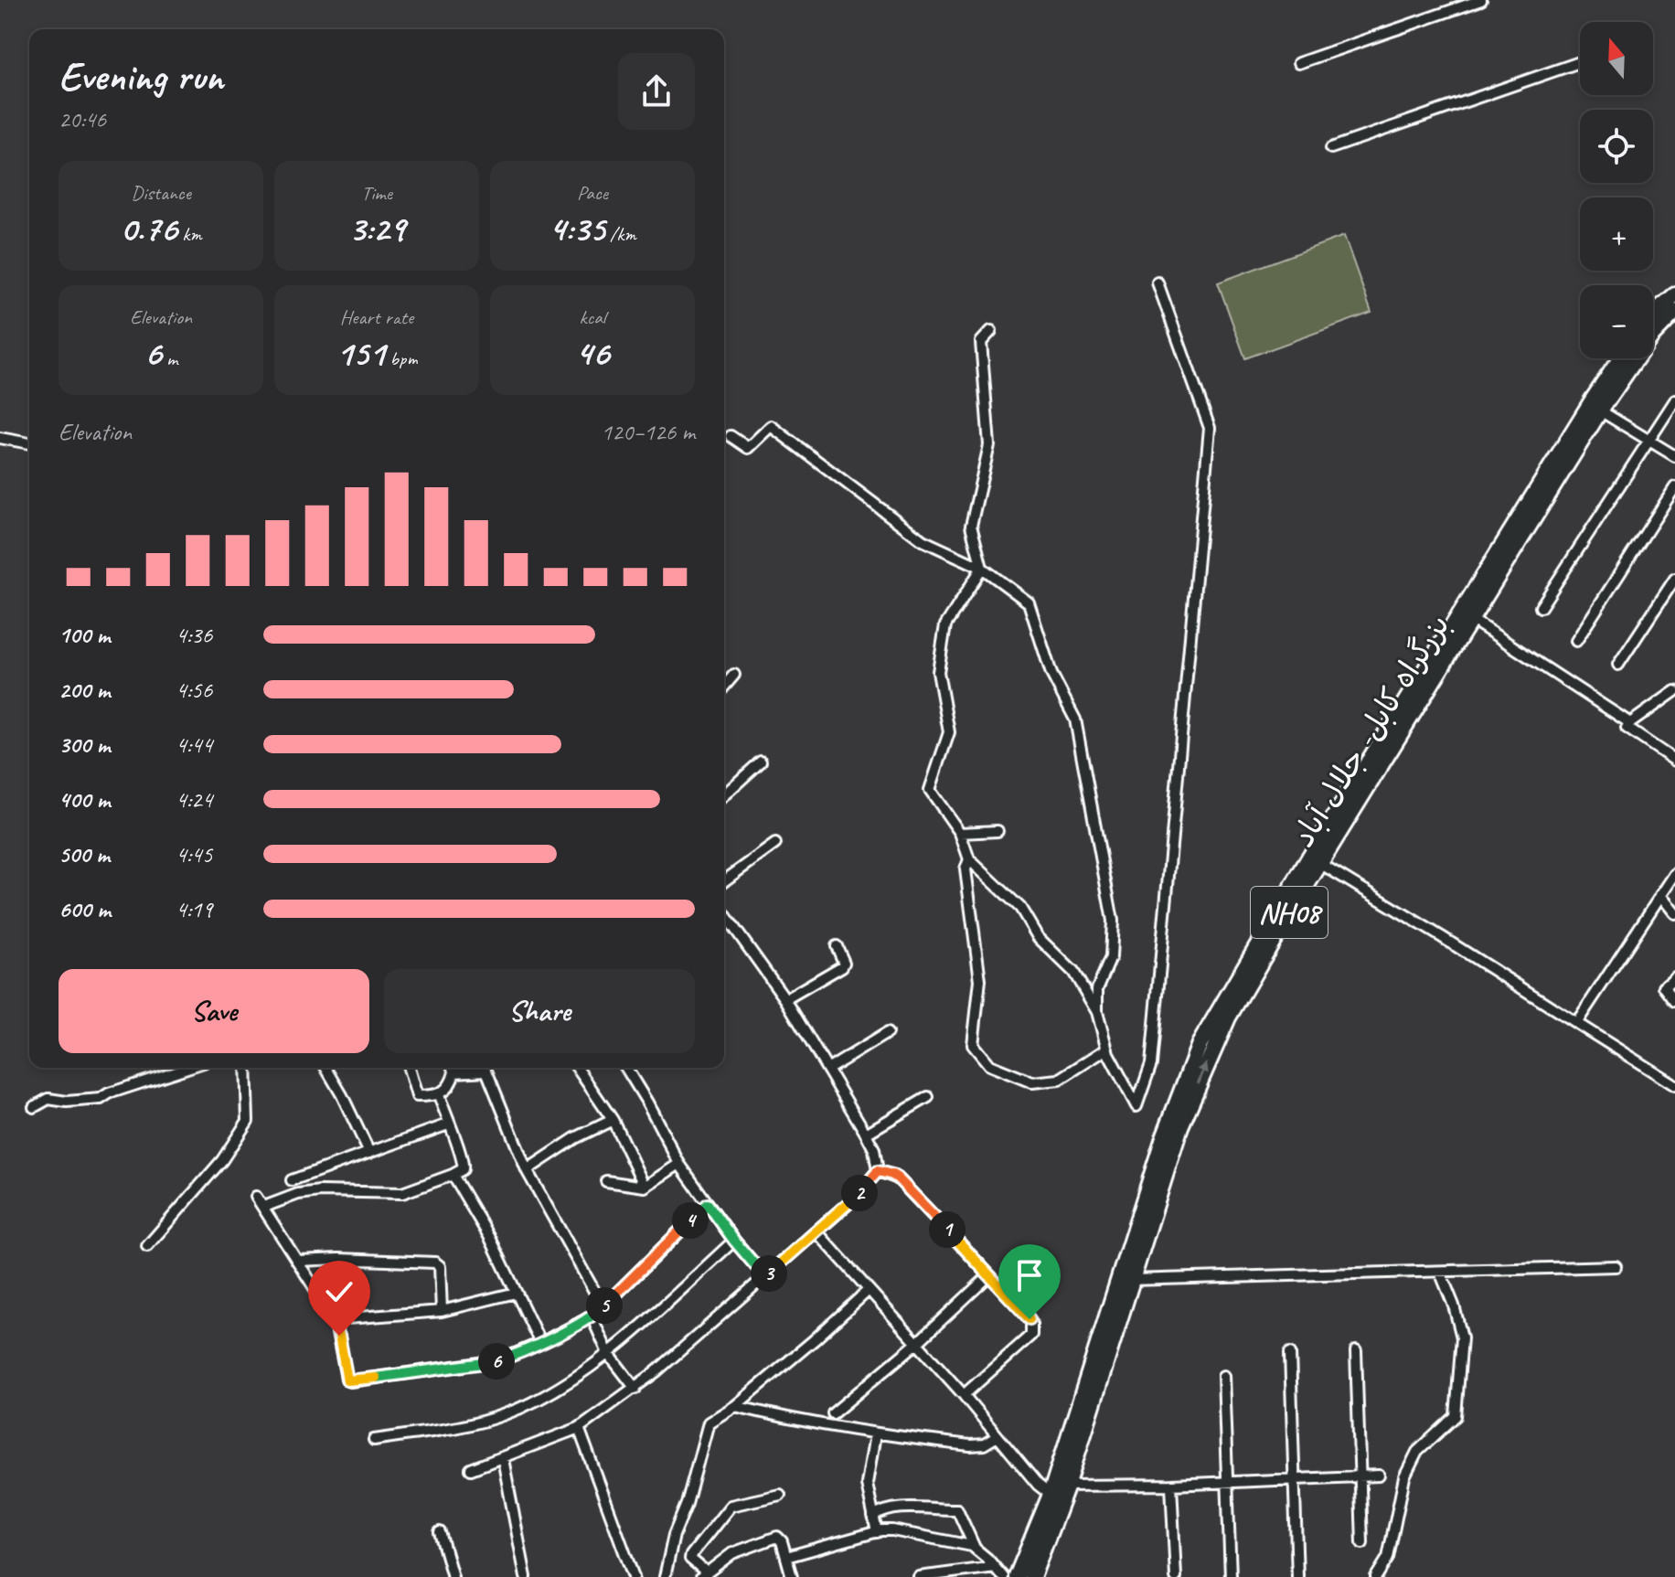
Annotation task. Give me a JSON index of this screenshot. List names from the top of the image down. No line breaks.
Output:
{"streets":{"highway":["بزرگراه کابل- جلال آباد","NH08"]},"north":"top","page":{"map_buttons":["+","−"],"heading":["Evening run","20:46"],"stats":[["Distance","0.76 km"],["Time","3:29"],["Pace","4:35 /km"],["Elevation","6 m"],["Heart rate","151 bpm"],["kcal","46"]],"chart":["Elevation","120–126 m"],"list":[{"name":"100 m","note":"4:36"},{"name":"200 m","note":"4:56"},{"name":"300 m","note":"4:44"},{"name":"400 m","note":"4:24"},{"name":"500 m","note":"4:45"},{"name":"600 m","note":"4:19"}],"buttons":["Save","Share"],"pins":["2","4","1","3","5","6"]}}
